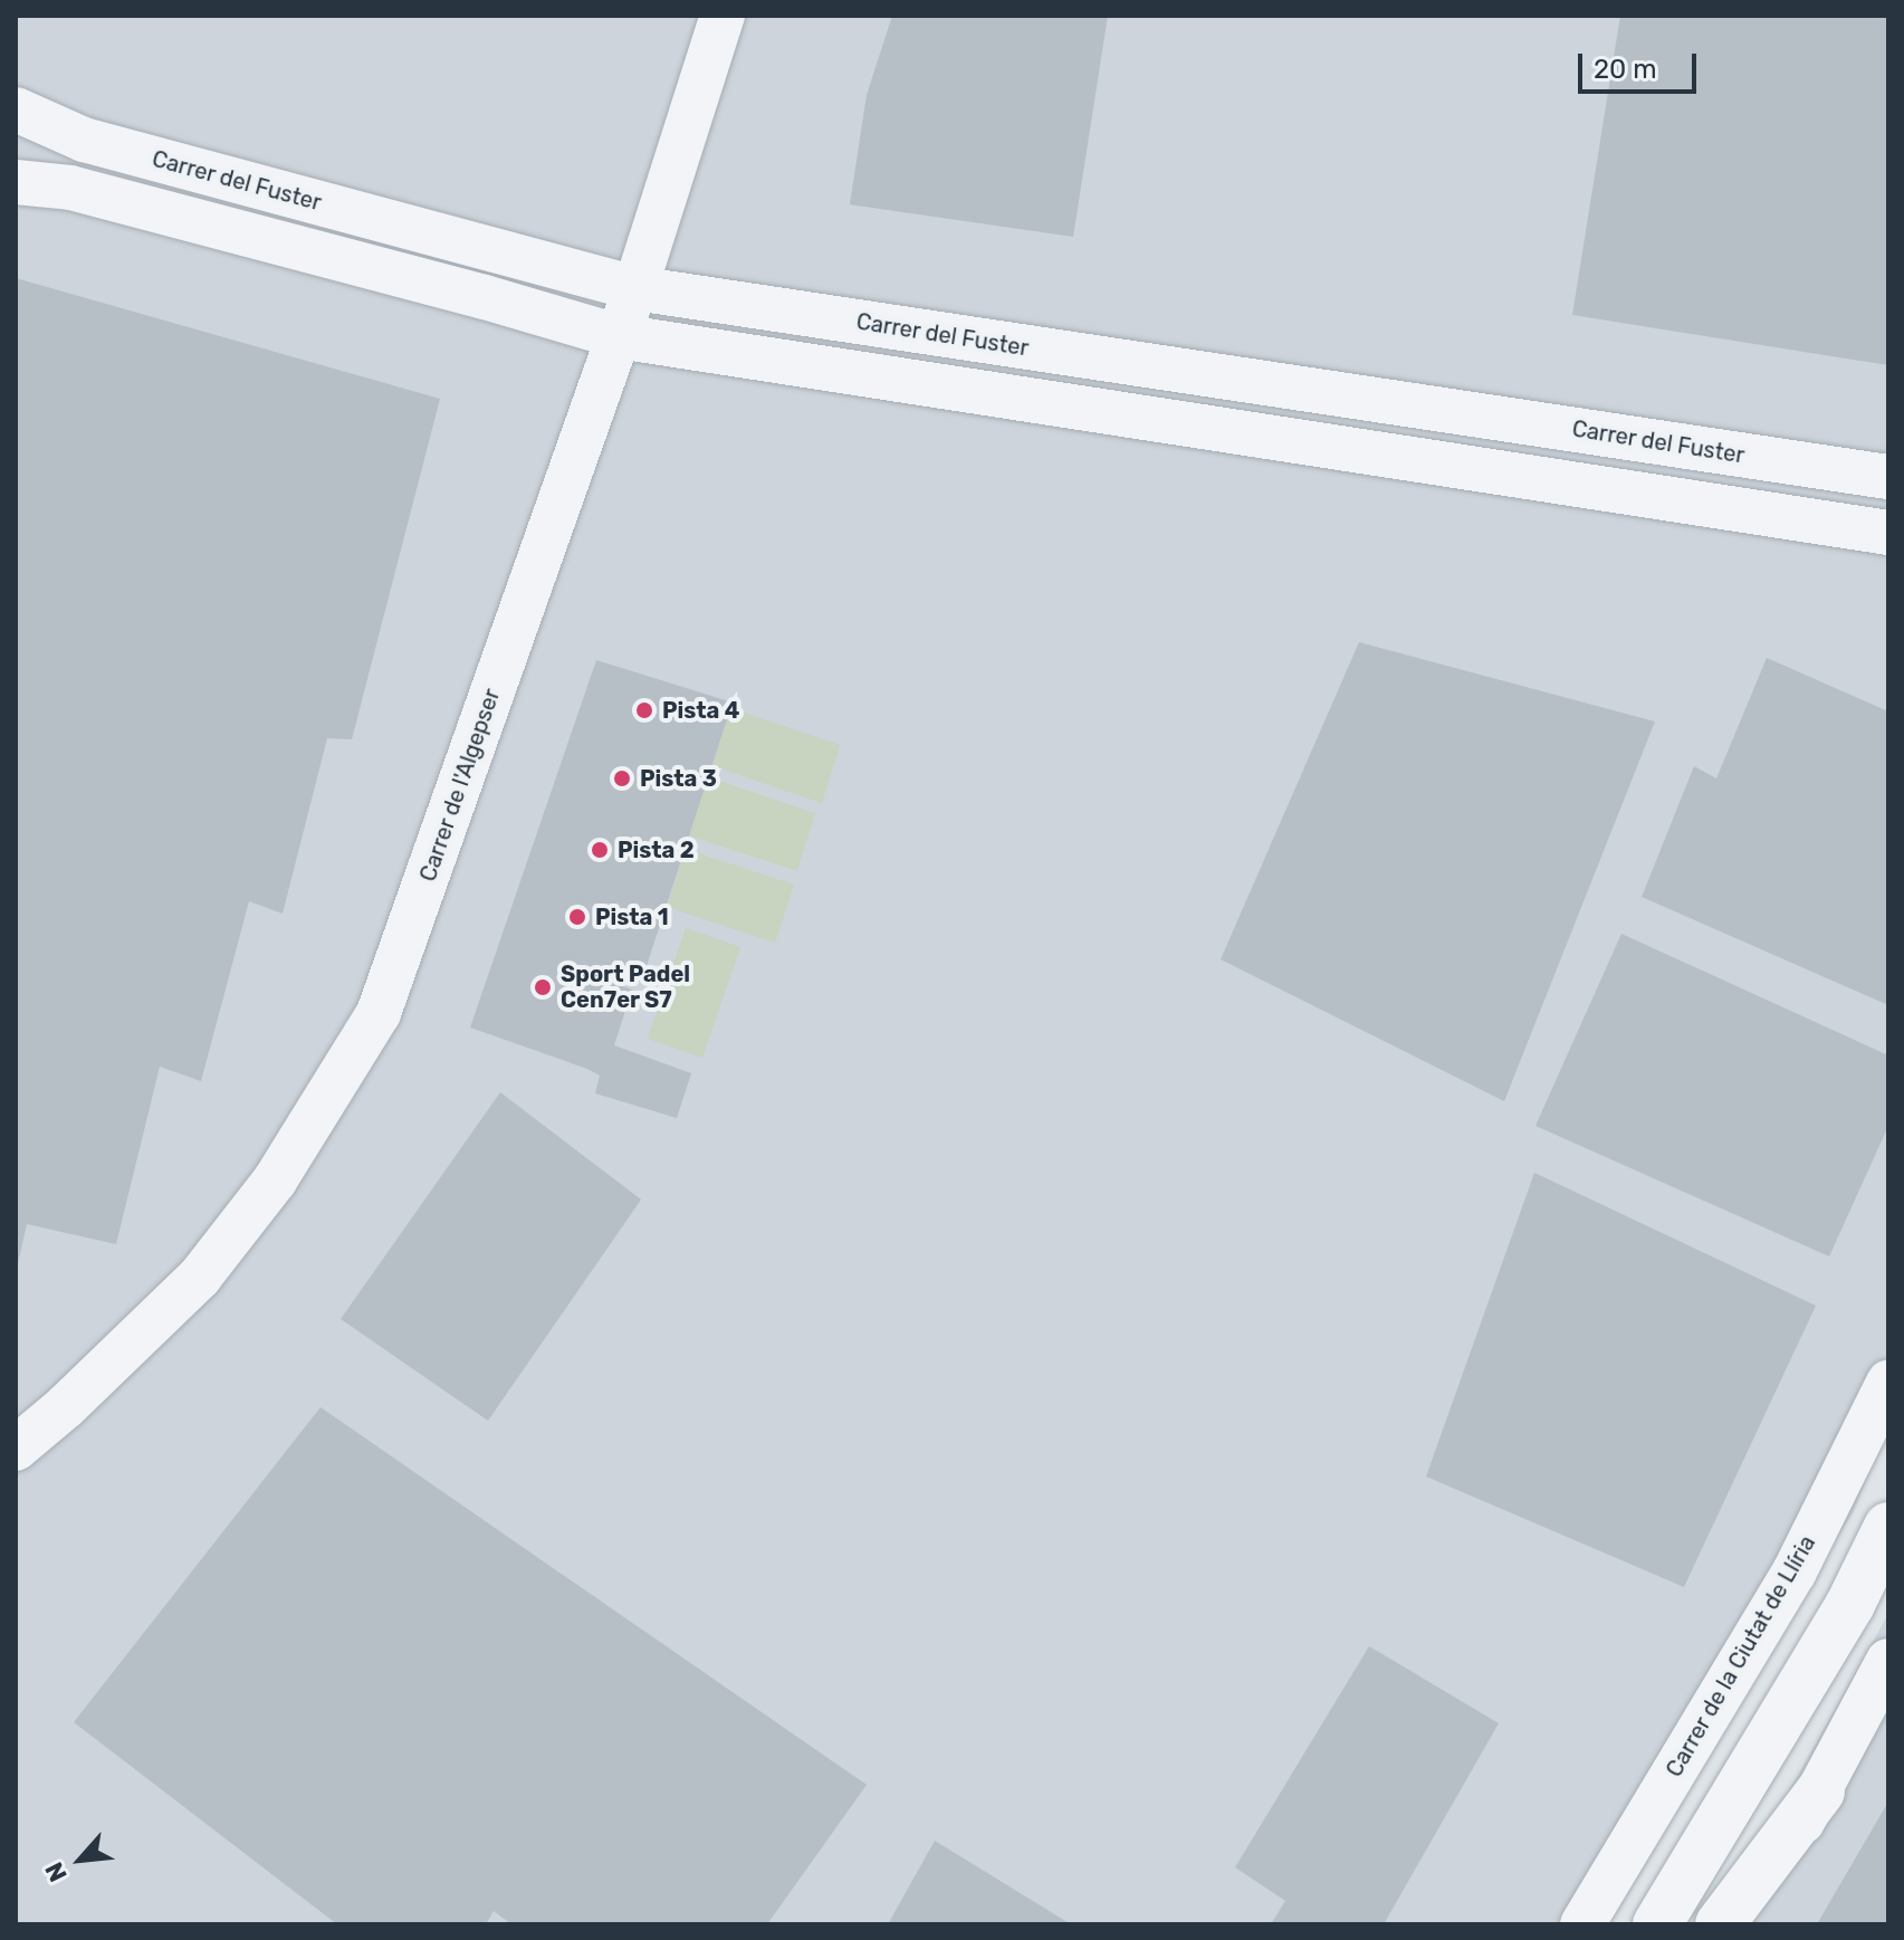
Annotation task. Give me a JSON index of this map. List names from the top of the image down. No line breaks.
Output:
{"streets":{"street":["Carrer del Fuster","Carrer de l'Algepser","Carrer de la Ciutat de Llíria"]},"crossings":[["Carrer del Fuster","Carrer de l'Algepser"]],"places":["Pista 4","Pista 3","Pista 2","Pista 1","Sport Padel Cen7er S7"],"scale_bar":"20 m","north":"bottom left"}
